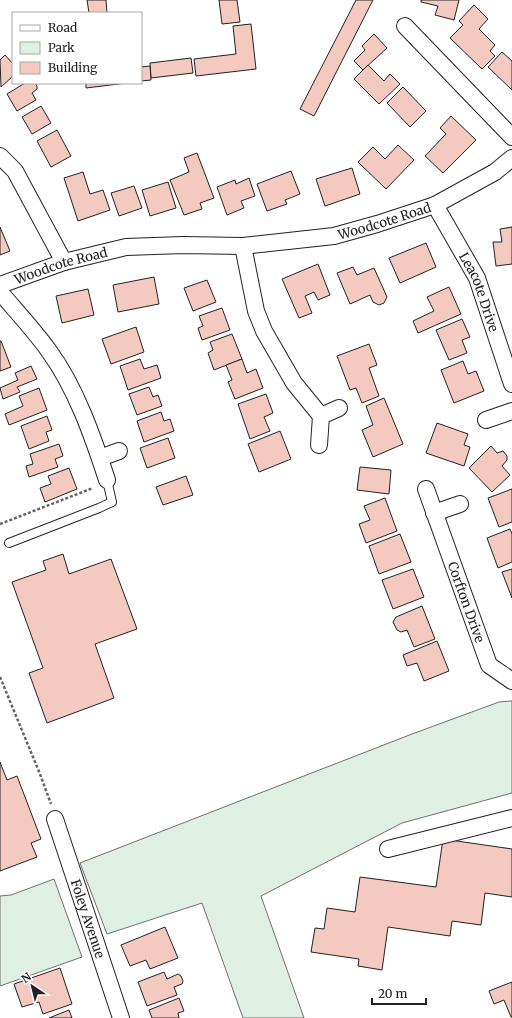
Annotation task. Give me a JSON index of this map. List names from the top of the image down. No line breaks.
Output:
{"streets":{"street":["Woodcote Road","Leacote Drive","Corfton Drive","Foley Avenue"]},"crossings":[["Woodcote Road","Leacote Drive"]],"legend":["Road","Park","Building"],"scale_bar":"20 m","north":"top left"}
